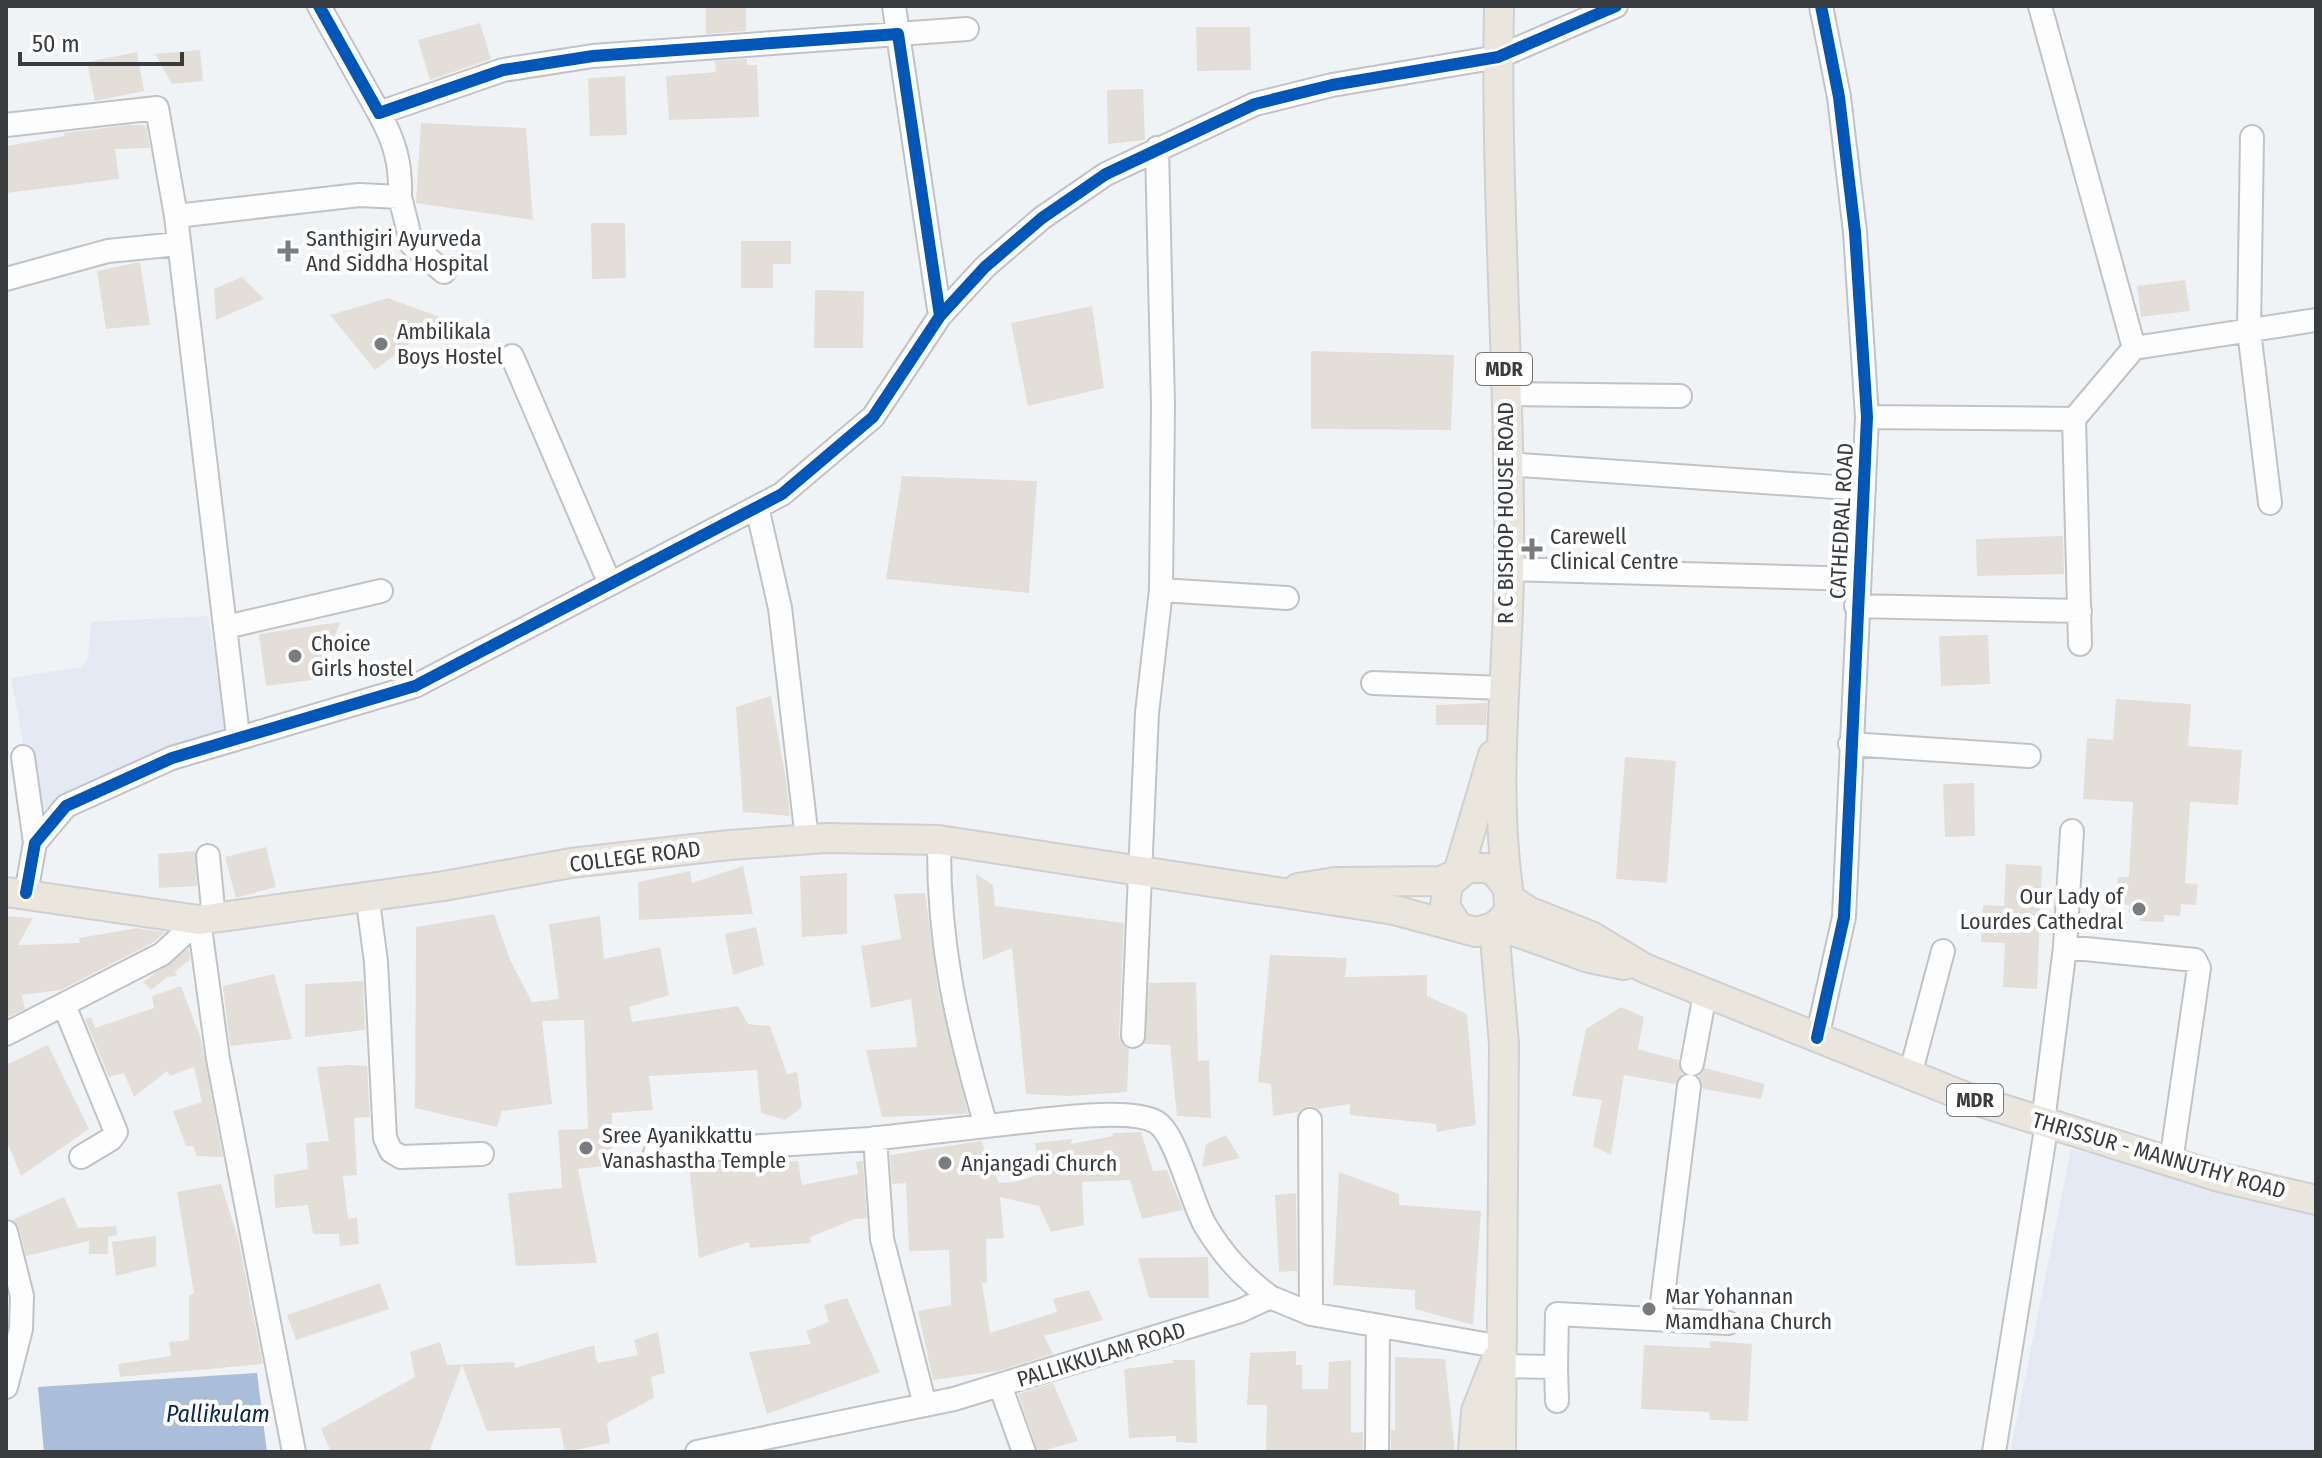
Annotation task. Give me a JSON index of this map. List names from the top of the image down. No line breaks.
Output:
{"streets":{"main road":["MDR","R C BISHOP HOUSE ROAD","COLLEGE ROAD","THRISSUR - MANNUTHY ROAD"],"street":["CATHEDRAL ROAD","PALLIKKULAM ROAD"]},"crossings":[["MDR","COLLEGE ROAD"],["MDR","THRISSUR - MANNUTHY ROAD"],["CATHEDRAL ROAD","THRISSUR - MANNUTHY ROAD"]],"water":["Pallikulam"],"places":{"health":["Santhigiri Ayurveda And Siddha Hospital","Carewell Clinical Centre"],"other":["Ambilikala Boys Hostel","Choice Girls hostel","Our Lady of Lourdes Cathedral","Sree Ayanikkattu Vanashastha Temple","Anjangadi Church","Mar Yohannan Mamdhana Church"]},"scale_bar":"50 m"}
